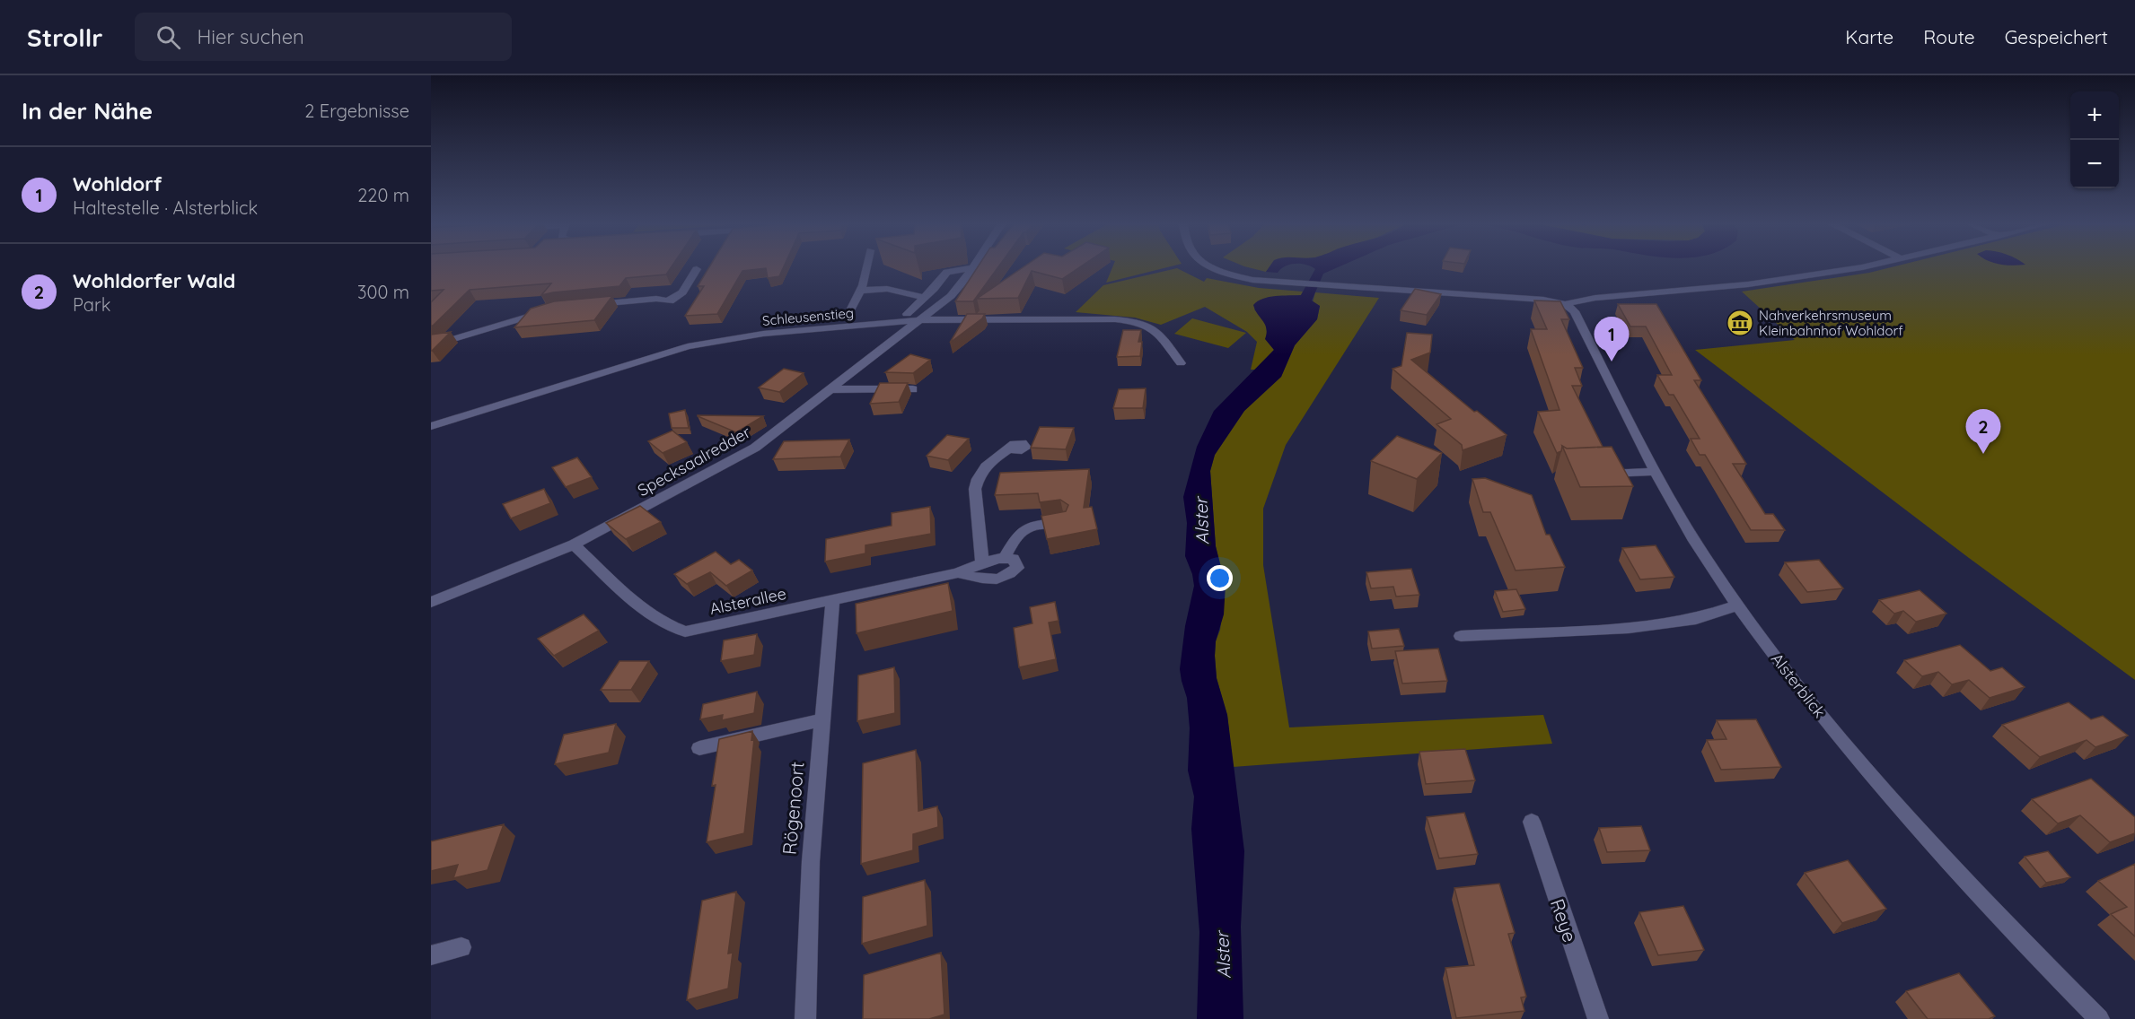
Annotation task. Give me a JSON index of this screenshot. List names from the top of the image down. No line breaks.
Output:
{"streets":{"street":["Schleusenstieg","Specksaalredder","Alsterallee","Alsterblick","Rögenoort","Reye"]},"crossings":[["Schleusenstieg","Specksaalredder"],["Specksaalredder","Alsterallee"],["Alsterallee","Rögenoort"]],"water":["Alster"],"places":{"museum":["Nahverkehrsmuseum Kleinbahnhof Wohldorf"]},"page":{"header":"Strollr","search":"Hier suchen","nav":["Karte","Route","Gespeichert"],"heading":["In der Nähe","2 Ergebnisse"],"map_buttons":["+","−"],"list":[{"mark":"1","name":"Wohldorf","note":"Haltestelle · Alsterblick","value":"220 m"},{"mark":"2","name":"Wohldorfer Wald","note":"Park","value":"300 m"}],"pins":["1","2"]}}
